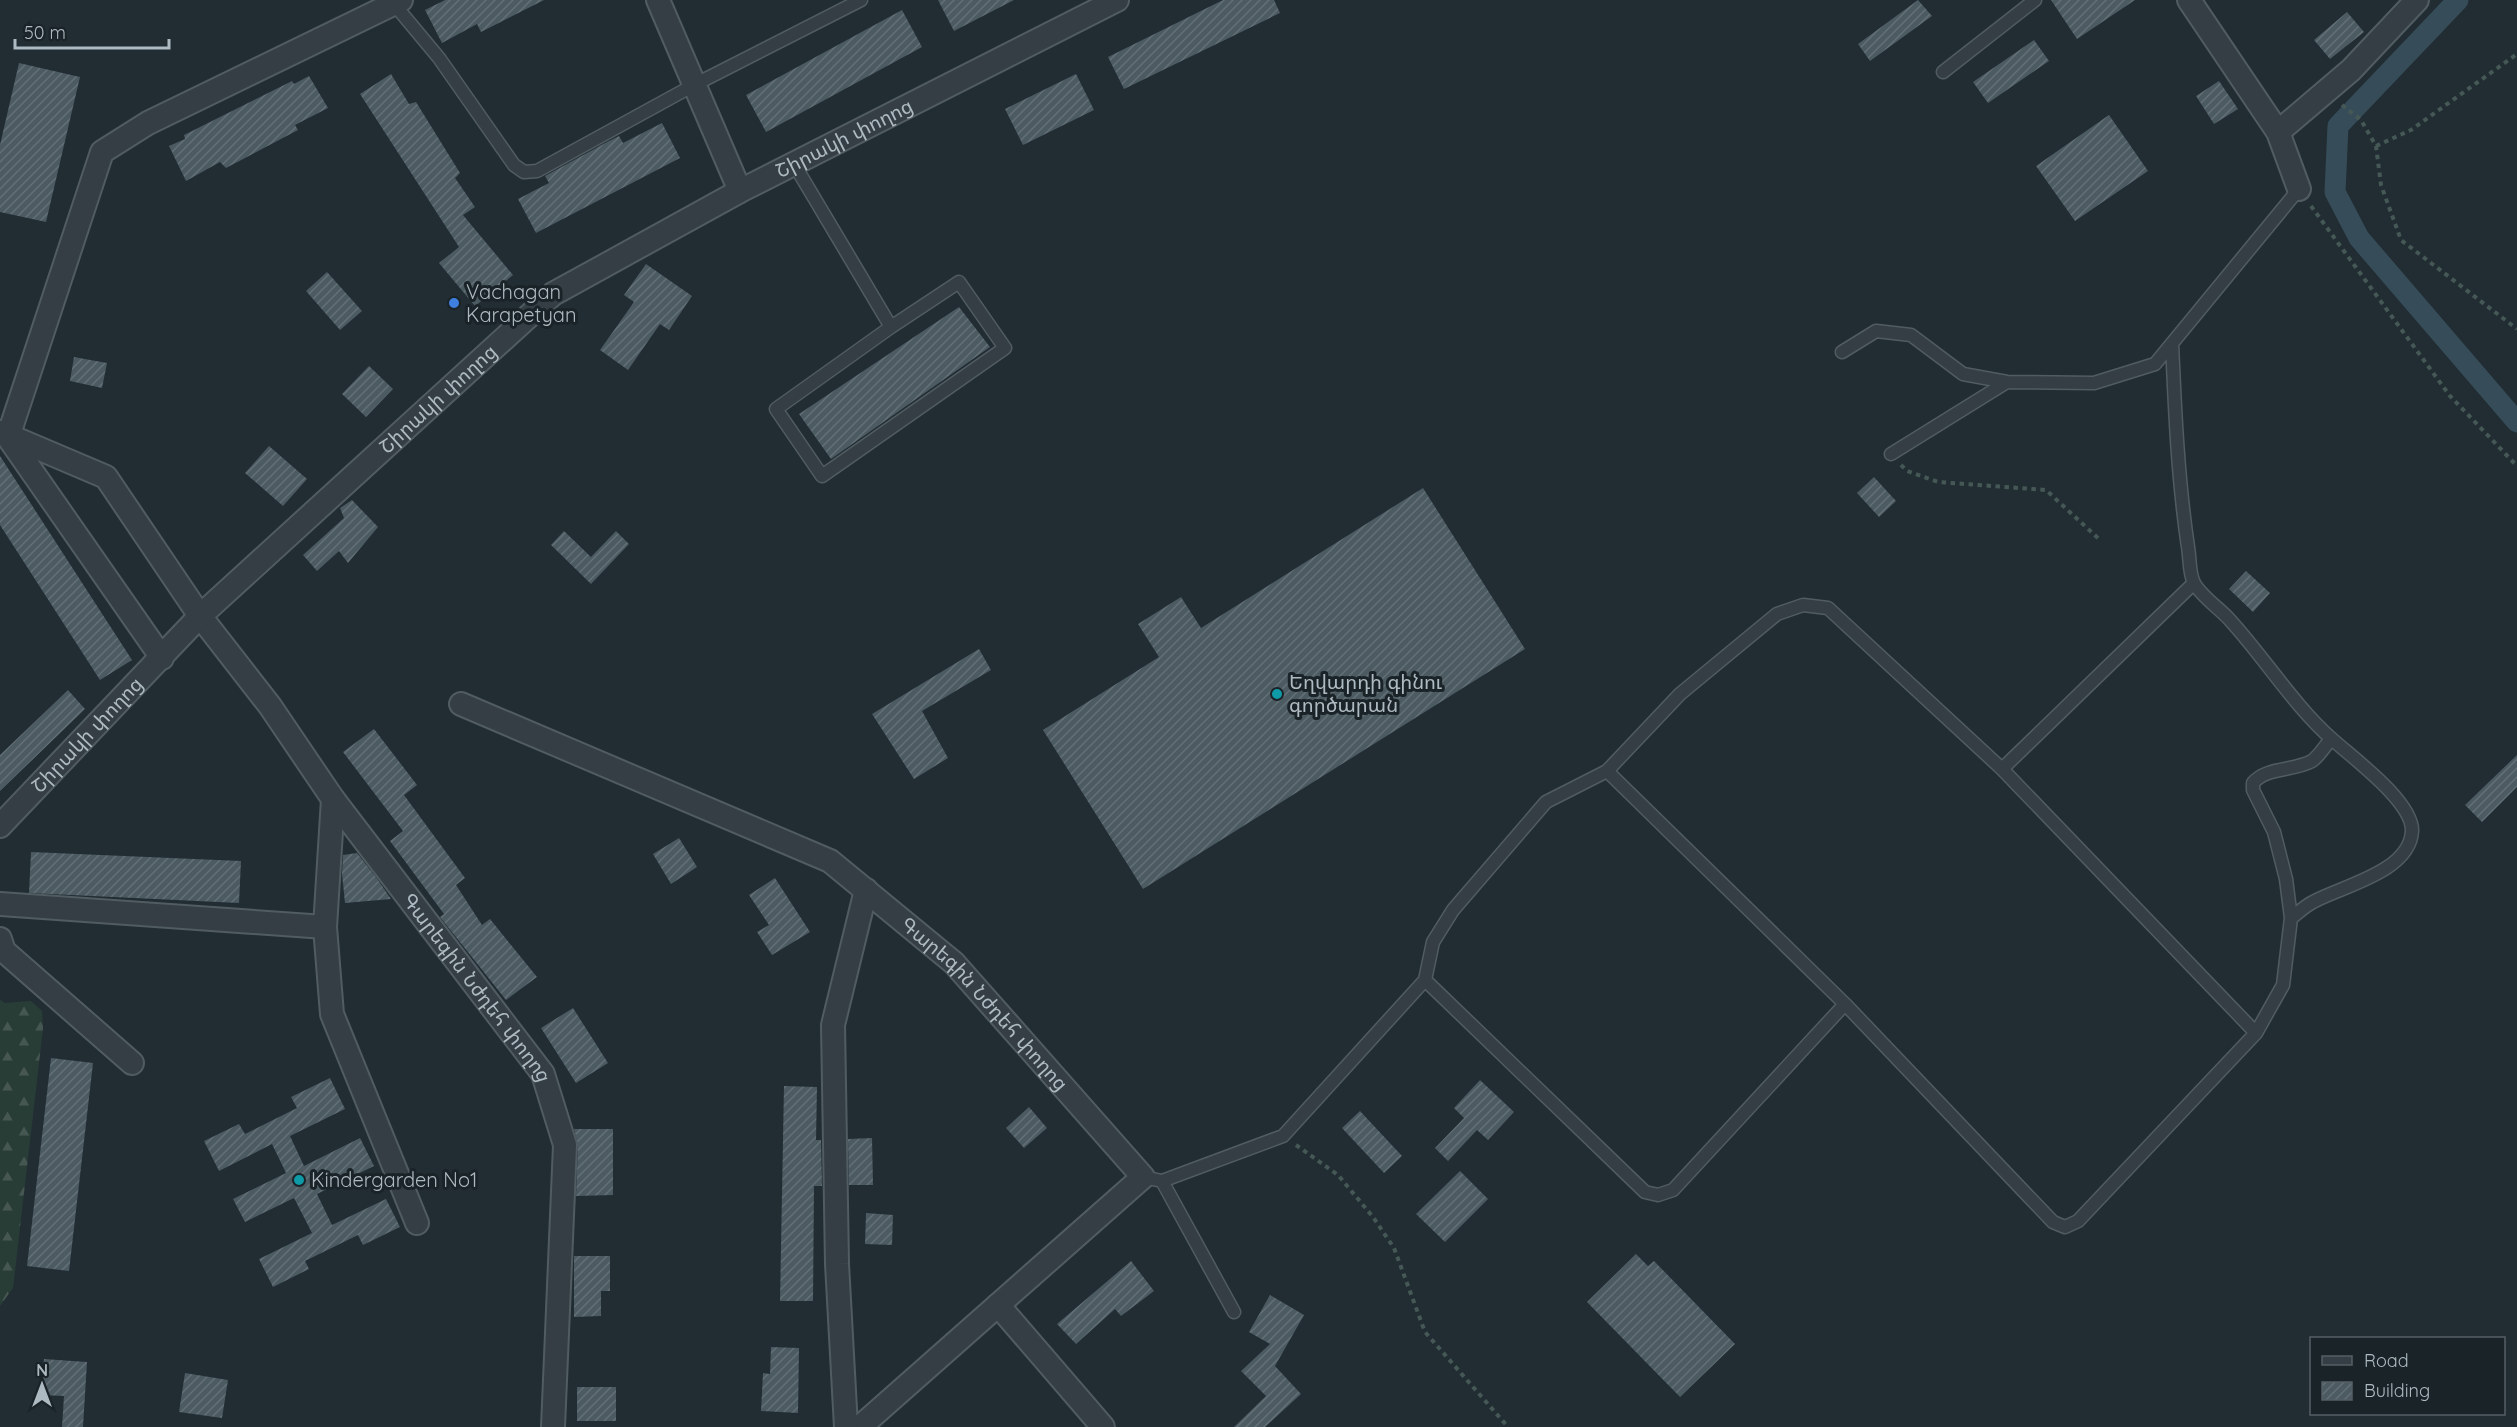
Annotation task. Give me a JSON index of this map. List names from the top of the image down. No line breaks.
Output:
{"streets":{"street":["Շիրակի փողոց","Գարեգին Նժդեհ փողոց"]},"crossings":[["Շիրակի փողոց","Գարեգին Նժդեհ փողոց"]],"places":["Vachagan Karapetyan","Եղվարդի գինու գործարան","Kindergarden No1"],"legend":["Road","Building"],"scale_bar":"50 m","north":"top"}
